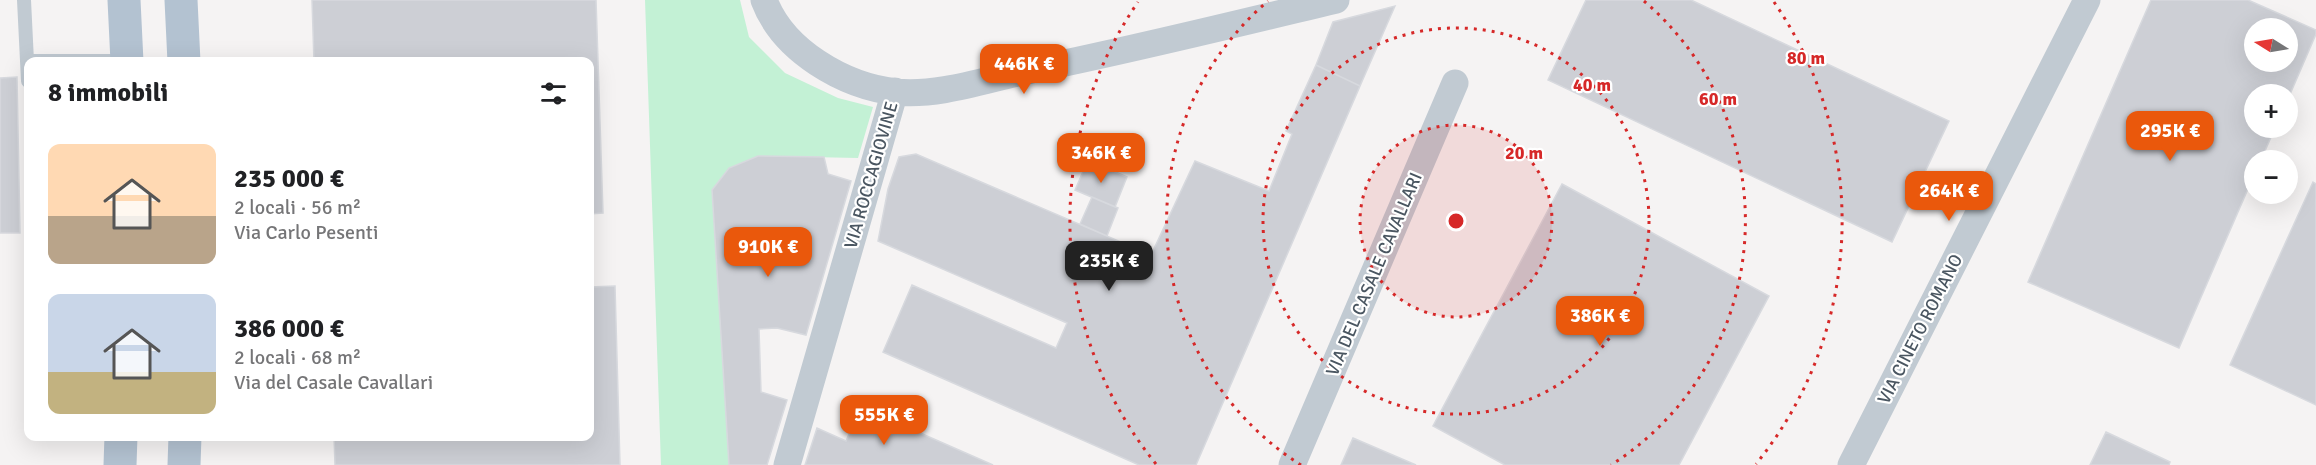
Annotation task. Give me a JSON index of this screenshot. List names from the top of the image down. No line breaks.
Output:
{"streets":{"street":["VIA ROCCAGIOVINE","VIA DEL CASALE CAVALLARI","VIA CINETO ROMANO"]},"north":"left","page":{"map_buttons":["+","−"],"price":["446K €","295K €","346K €","264K €","910K €","235K €","386K €","555K €"],"heading":"8 immobili","list":[{"name":"235 000 €","note":"2 locali · 56 m² · Via Carlo Pesenti"},{"name":"386 000 €","note":"2 locali · 68 m² · Via del Casale Cavallari"}]},"rings":["80 m","40 m","60 m","20 m"]}
